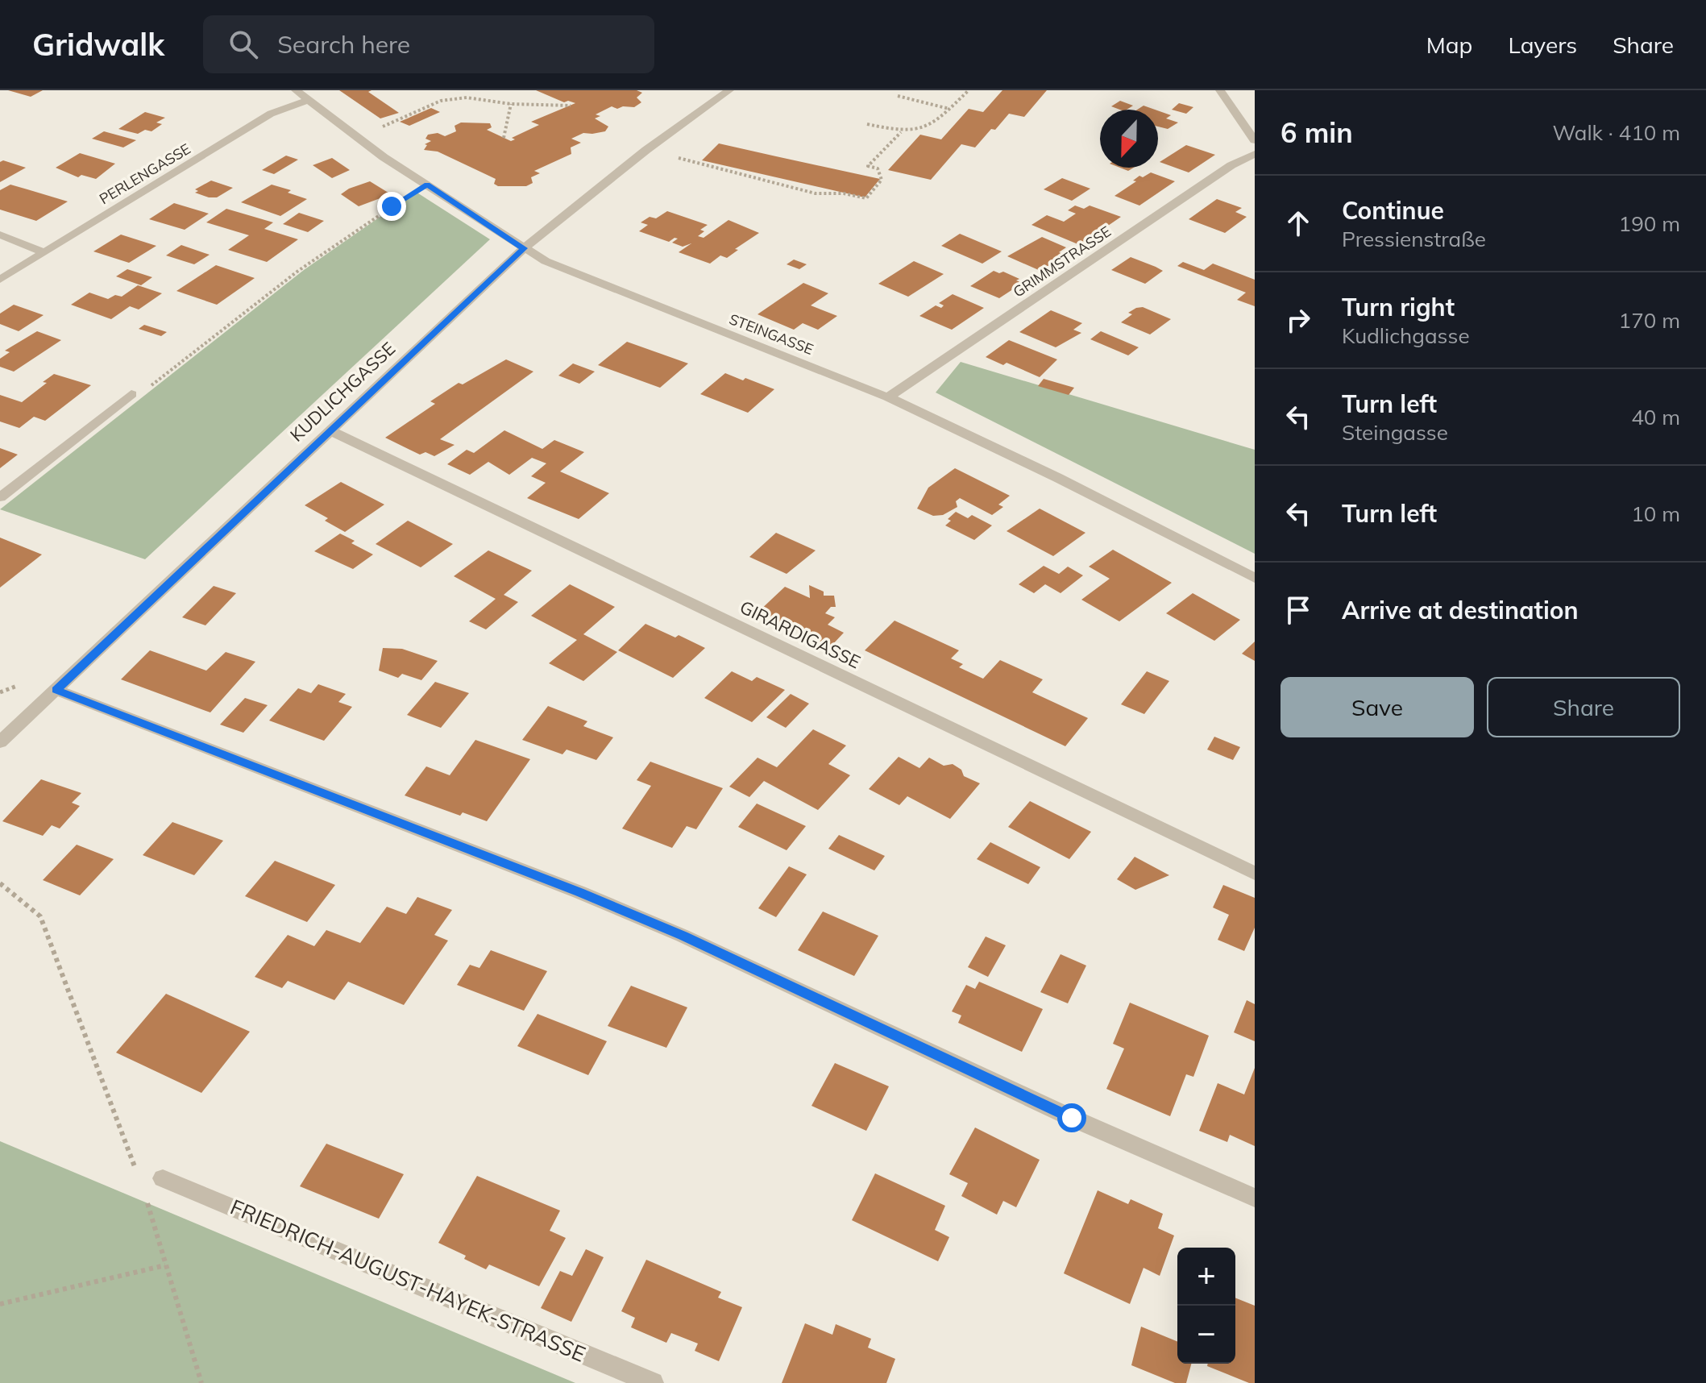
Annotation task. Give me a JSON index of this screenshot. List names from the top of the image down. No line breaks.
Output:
{"streets":{"street":["PERLENGASSE","GRIMMSTRASSE","STEINGASSE","KUDLICHGASSE","GIRARDIGASSE","FRIEDRICH-AUGUST-HAYEK-STRASSE"]},"crossings":[["PERLENGASSE","STEINGASSE"],["GRIMMSTRASSE","STEINGASSE"],["STEINGASSE","KUDLICHGASSE"],["KUDLICHGASSE","GIRARDIGASSE"]],"north":"bottom","page":{"header":"Gridwalk","search":"Search here","nav":["Map","Layers","Share"],"heading":["6 min","Walk · 410 m"],"list":[["Continue","Pressienstraße","190 m"],["Turn right","Kudlichgasse","170 m"],["Turn left","Steingasse","40 m"],["Turn left","10 m"],"Arrive at destination"],"buttons":["Save","Share"],"map_buttons":["+","−"]}}
